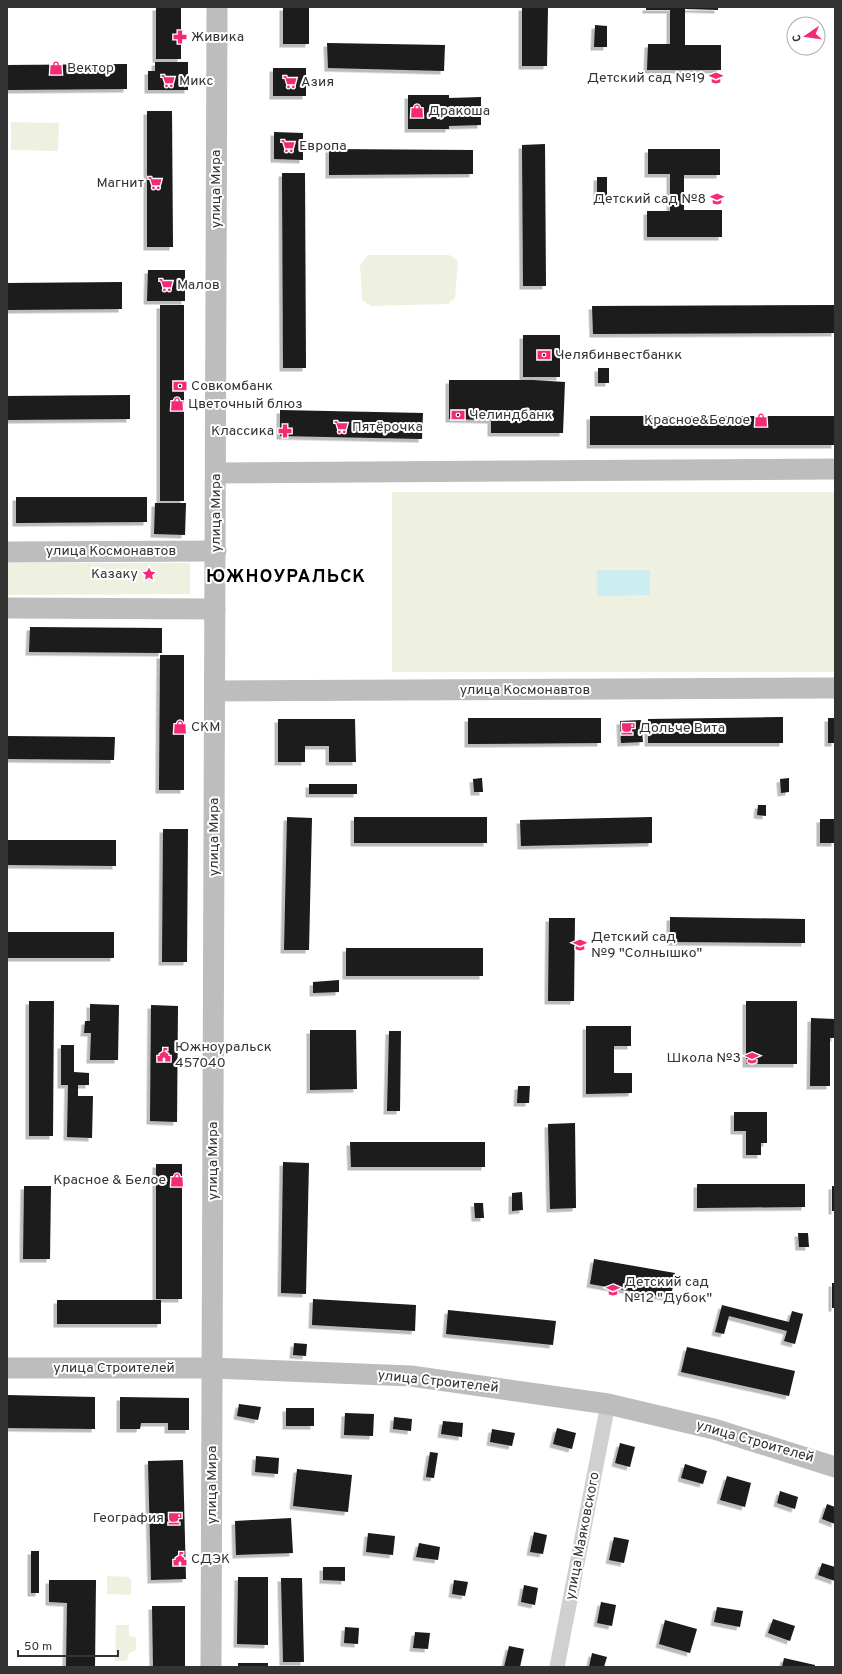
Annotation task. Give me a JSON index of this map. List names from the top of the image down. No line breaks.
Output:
{"streets":{"street":["улица Мира","улица Космонавтов","улица Строителей","улица Маяковского"]},"crossings":[["улица Мира","улица Космонавтов"],["улица Мира","улица Строителей"],["улица Строителей","улица Маяковского"]],"districts":["ЮЖНОУРАЛЬСК"],"places":{"pharmacy":["Живика","Классика"],"shop":["Вектор","Дракоша","Цветочный блюз","Красное&Белое","СКМ","Красное & Белое"],"school or university":["Детский сад №19","Детский сад №8","Детский сад №9 \"Солнышко\"","Школа №3","Детский сад №12 \"Дубок\""],"supermarket":["Микс","Азия","Европа","Магнит","Малов","Пятёрочка"],"bank":["Челябинвестбанкк","Совкомбанк","Челиндбанк"],"place":["Казаку"],"cafe":["Дольче Вита","География"],"public building":["Южноуральск 457040","СДЭК"]},"scale_bar":"50 m","north":"left"}
